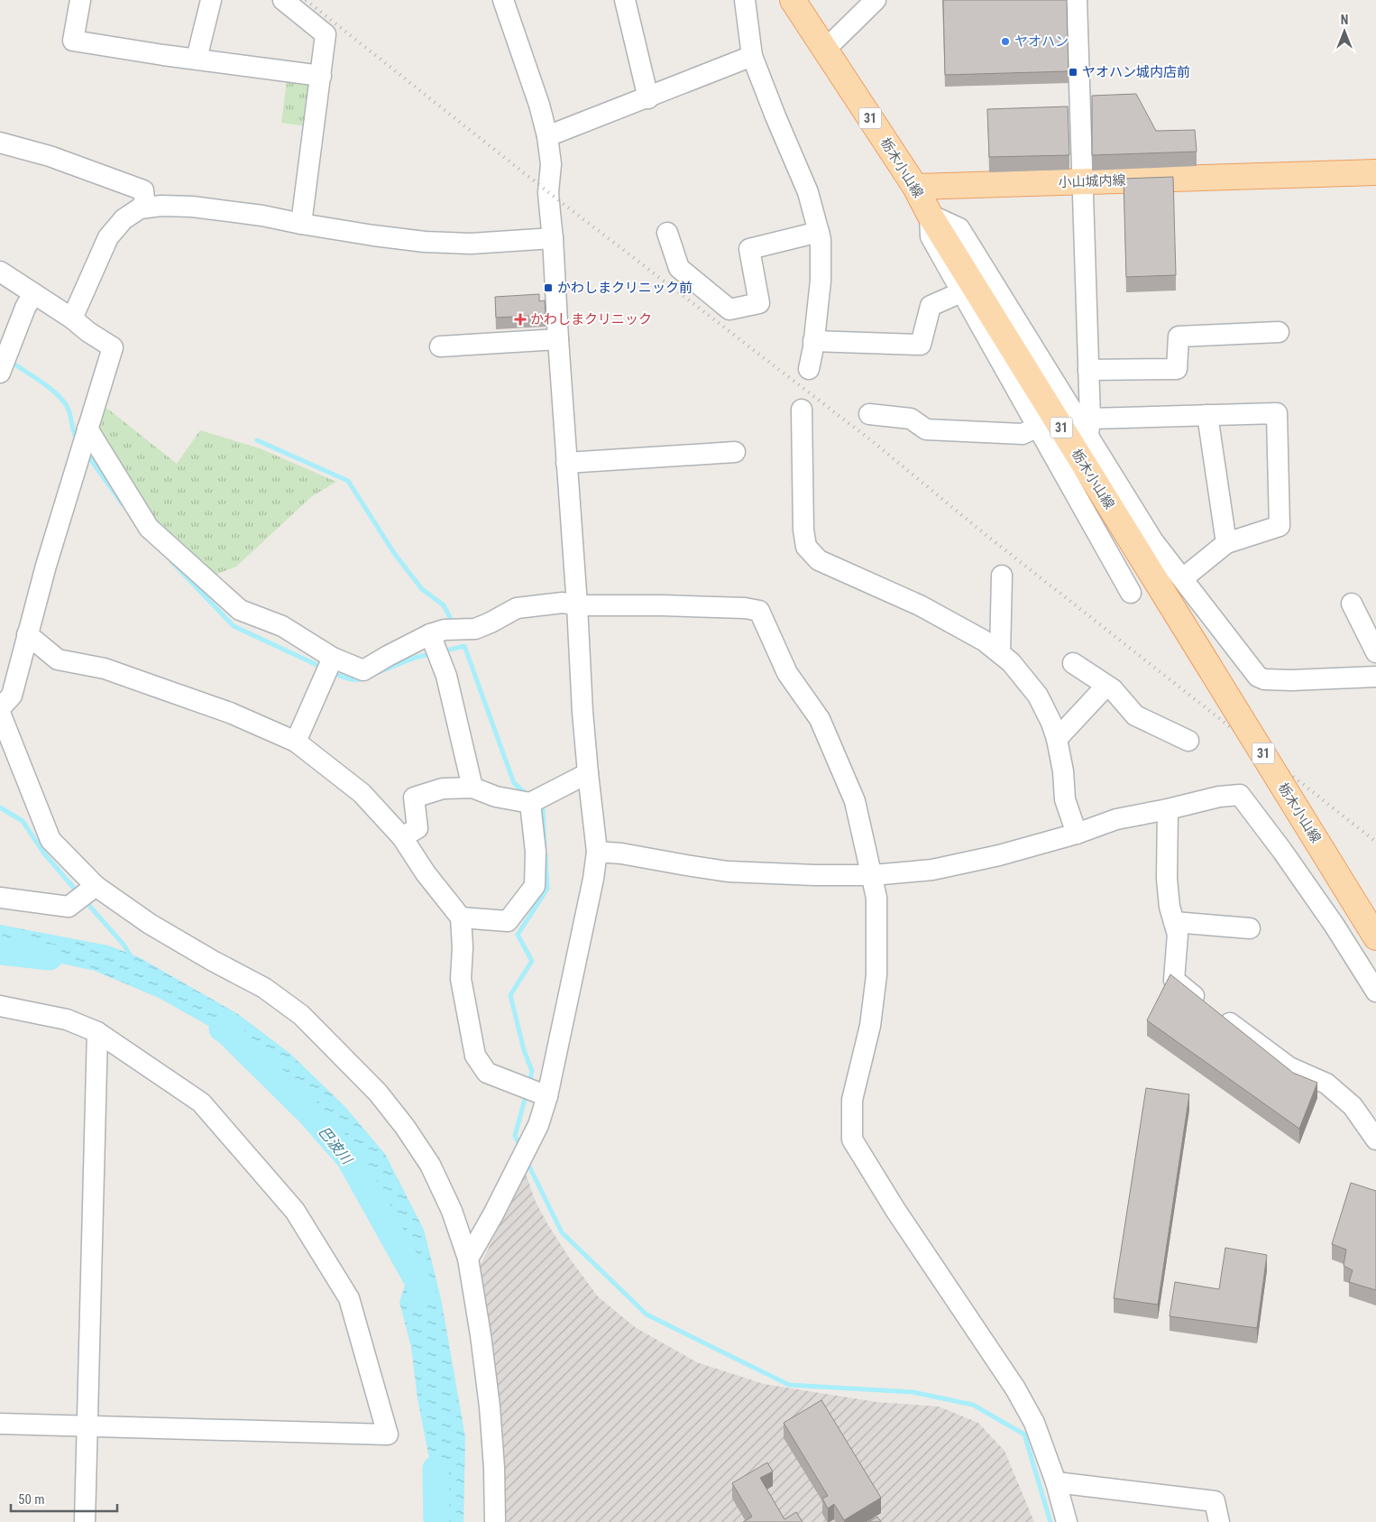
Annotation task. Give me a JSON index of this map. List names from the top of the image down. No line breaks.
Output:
{"streets":{"main road":["31","栃木小山線","小山城内線"]},"crossings":[["栃木小山線","小山城内線"]],"water":["巴波川"],"places":{"other":["ヤオハン"],"transit":["ヤオハン城内店前","かわしまクリニック前"],"health":["かわしまクリニック"]},"scale_bar":"50 m","north":"top"}
